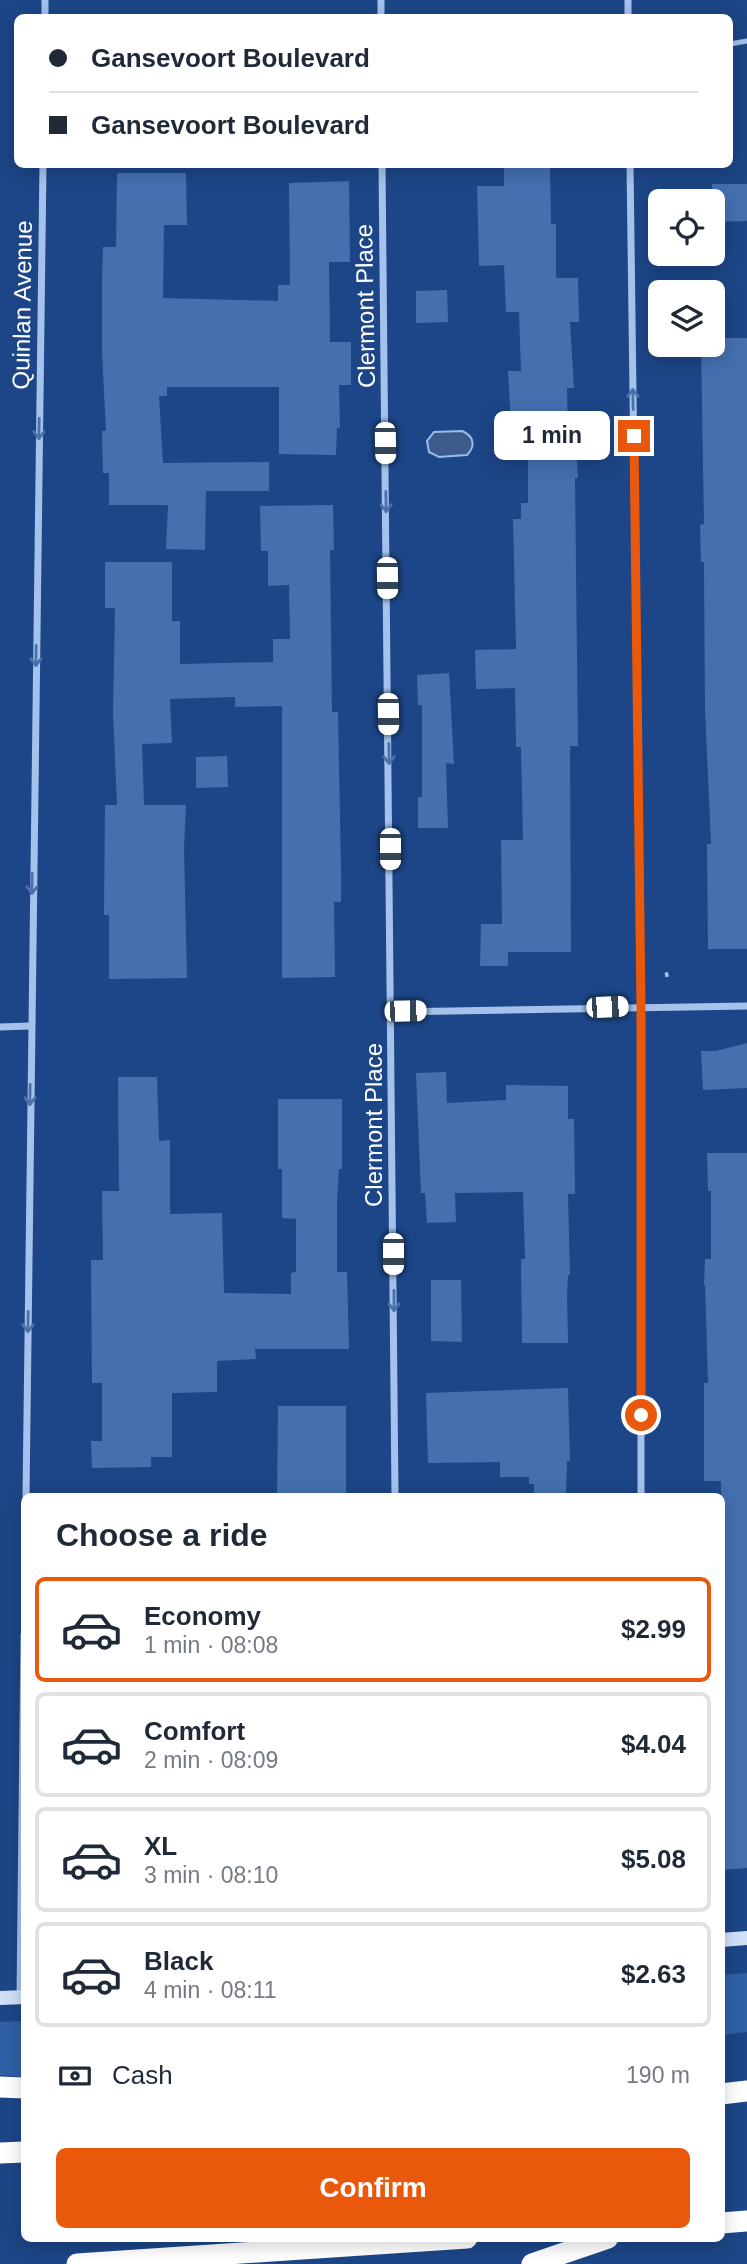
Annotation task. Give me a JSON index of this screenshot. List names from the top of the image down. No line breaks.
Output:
{"streets":{"street":["Quinlan Avenue","Clermont Place"]},"one_way":["Quinlan Avenue","Clermont Place"],"page":{"banner":["Gansevoort Boulevard","Gansevoort Boulevard"],"bubble":"1 min","heading":"Choose a ride","list":[{"name":"Economy","note":"1 min · 08:08","value":"$2.99"},{"name":"Comfort","note":"2 min · 08:09","value":"$4.04"},{"name":"XL","note":"3 min · 08:10","value":"$5.08"},{"name":"Black","note":"4 min · 08:11","value":"$2.63"}],"pay":["Cash","190 m"],"buttons":"Confirm"}}
